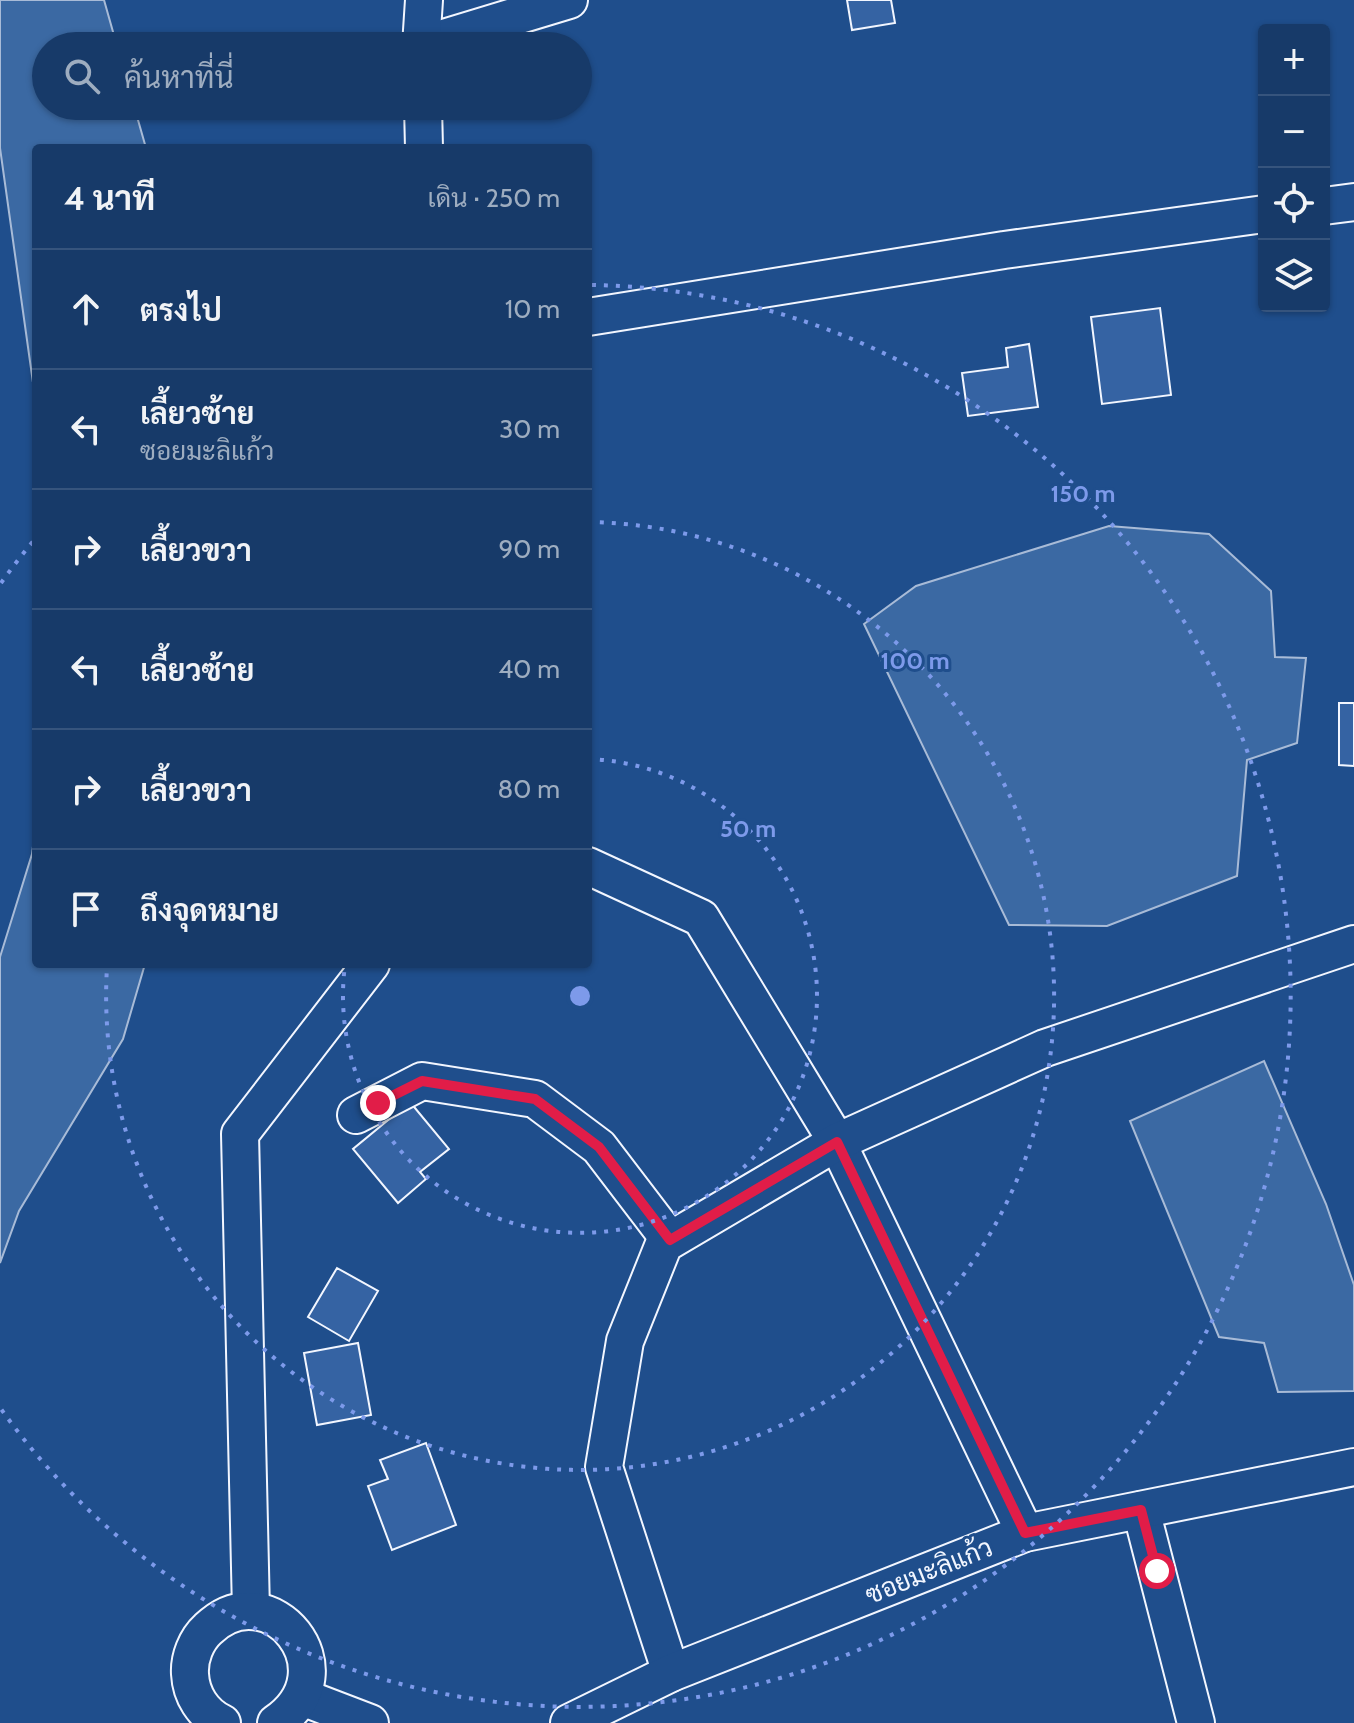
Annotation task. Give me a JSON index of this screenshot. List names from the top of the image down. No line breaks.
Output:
{"streets":{"street":["ซอยมะลิแก้ว"]},"page":{"map_buttons":["+","−"],"search":"ค้นหาที่นี่","heading":["4 นาที","เดิน · 250 m"],"list":[["ตรงไป","10 m"],["เลี้ยวซ้าย","ซอยมะลิแก้ว","30 m"],["เลี้ยวขวา","90 m"],["เลี้ยวซ้าย","40 m"],["เลี้ยวขวา","80 m"],"ถึงจุดหมาย"]},"rings":["150 m","100 m","50 m"]}
